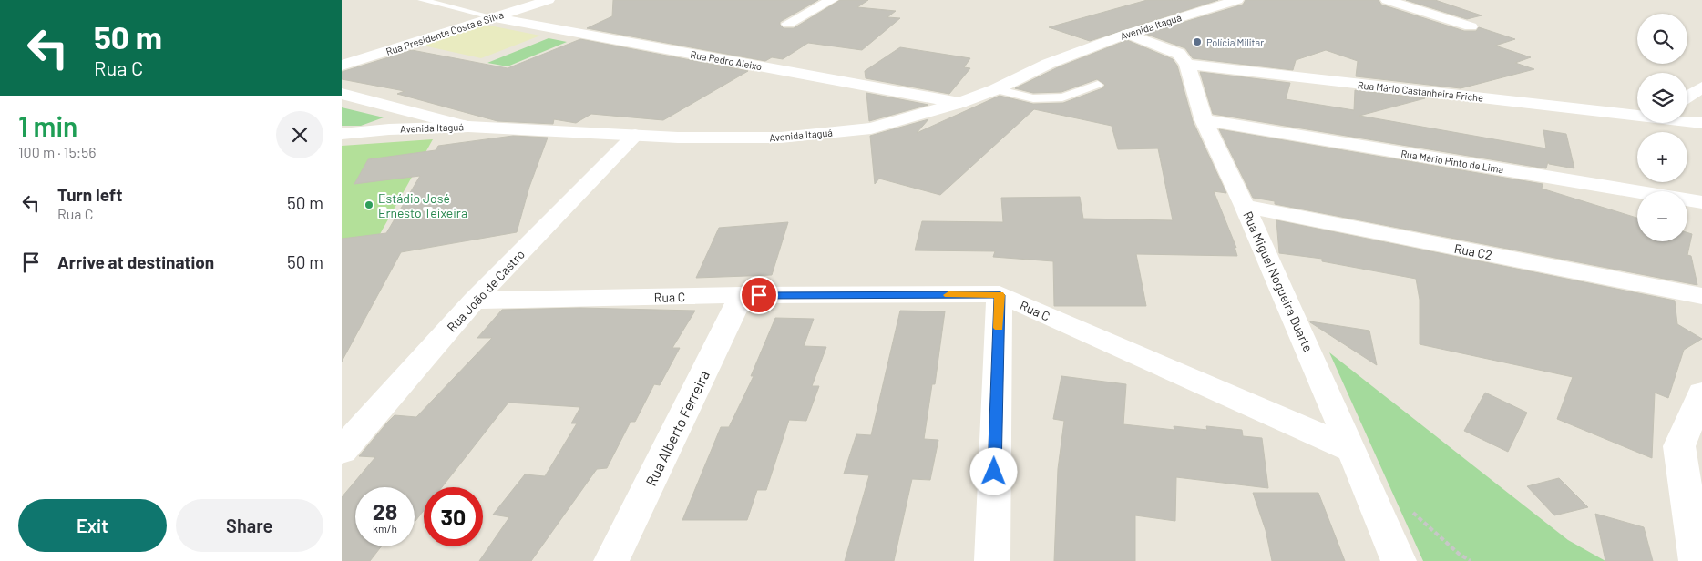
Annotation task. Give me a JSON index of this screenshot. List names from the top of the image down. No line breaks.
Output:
{"streets":{"street":["Avenida Itaguá","Rua Presidente Costa e Silva","Rua Pedro Aleixo","Rua Mário Castanheira Friche","Rua Mário Pinto de Lima","Rua C2","Rua Miguel Nogueira Duarte","Rua João de Castro","Rua C","Rua Alberto Ferreira"]},"crossings":[["Avenida Itaguá","Rua Pedro Aleixo"],["Avenida Itaguá","Rua João de Castro"],["Rua Presidente Costa e Silva","Rua Pedro Aleixo"],["Rua Mário Castanheira Friche","Rua Miguel Nogueira Duarte"],["Rua Mário Pinto de Lima","Rua Miguel Nogueira Duarte"],["Rua C2","Rua Miguel Nogueira Duarte"],["Rua Miguel Nogueira Duarte","Rua C"],["Rua João de Castro","Rua C"],["Rua C","Rua Alberto Ferreira"]],"places":["Polícia Militar","Estádio José Ernesto Teixeira"],"page":{"turn":["50 m","Rua C"],"map_buttons":["+","−"],"heading":["1 min","100 m · 15:56"],"list":[{"name":"Turn left","note":"Rua C","value":"50 m"},{"name":"Arrive at destination","value":"50 m"}],"speed":"28 km/h","limit":"30","buttons":["Exit","Share"]}}
